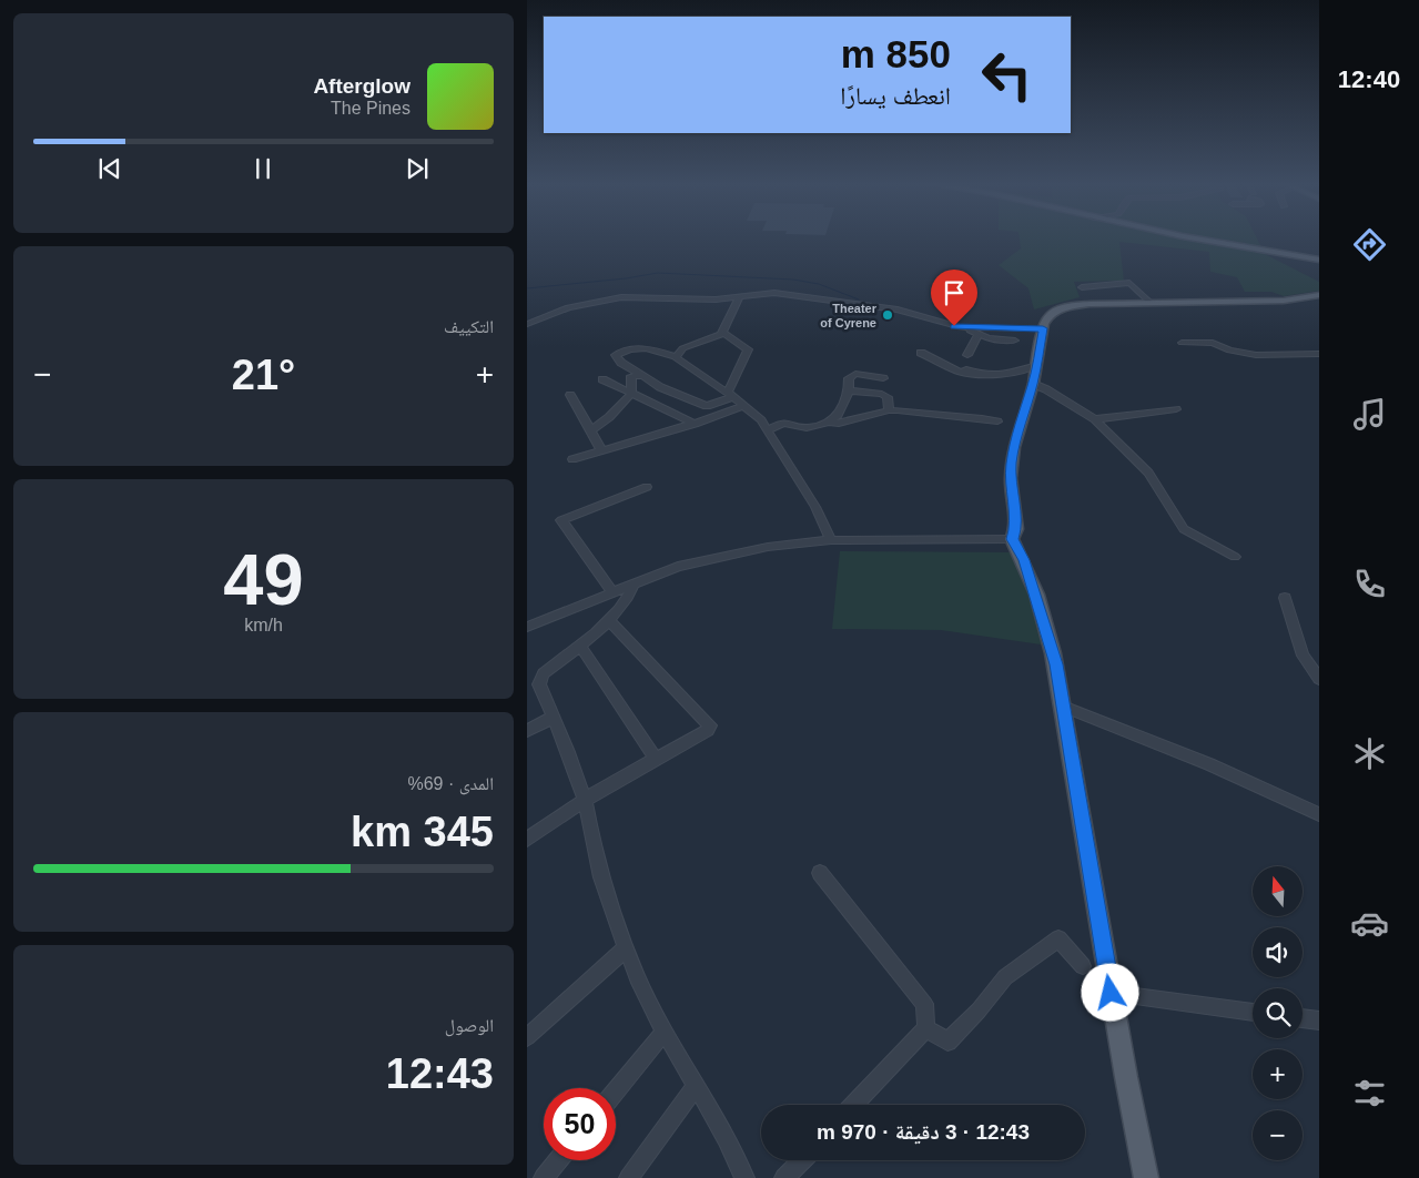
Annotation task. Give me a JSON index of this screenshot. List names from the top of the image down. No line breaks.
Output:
{"places":["Theater of Cyrene"],"north":"top","page":{"tabs":"12:40","turn":["850 m","انعطف يسارًا"],"song":["Afterglow","The Pines"],"tile":["التكييف",["49","km/h"],["المدى · 69%","345 km"],["الوصول","12:43"]],"heat":["−","21°","+"],"map_buttons":["+","−"],"limit":"50","trip":"12:43 · 3 دقيقة · 970 m"}}
